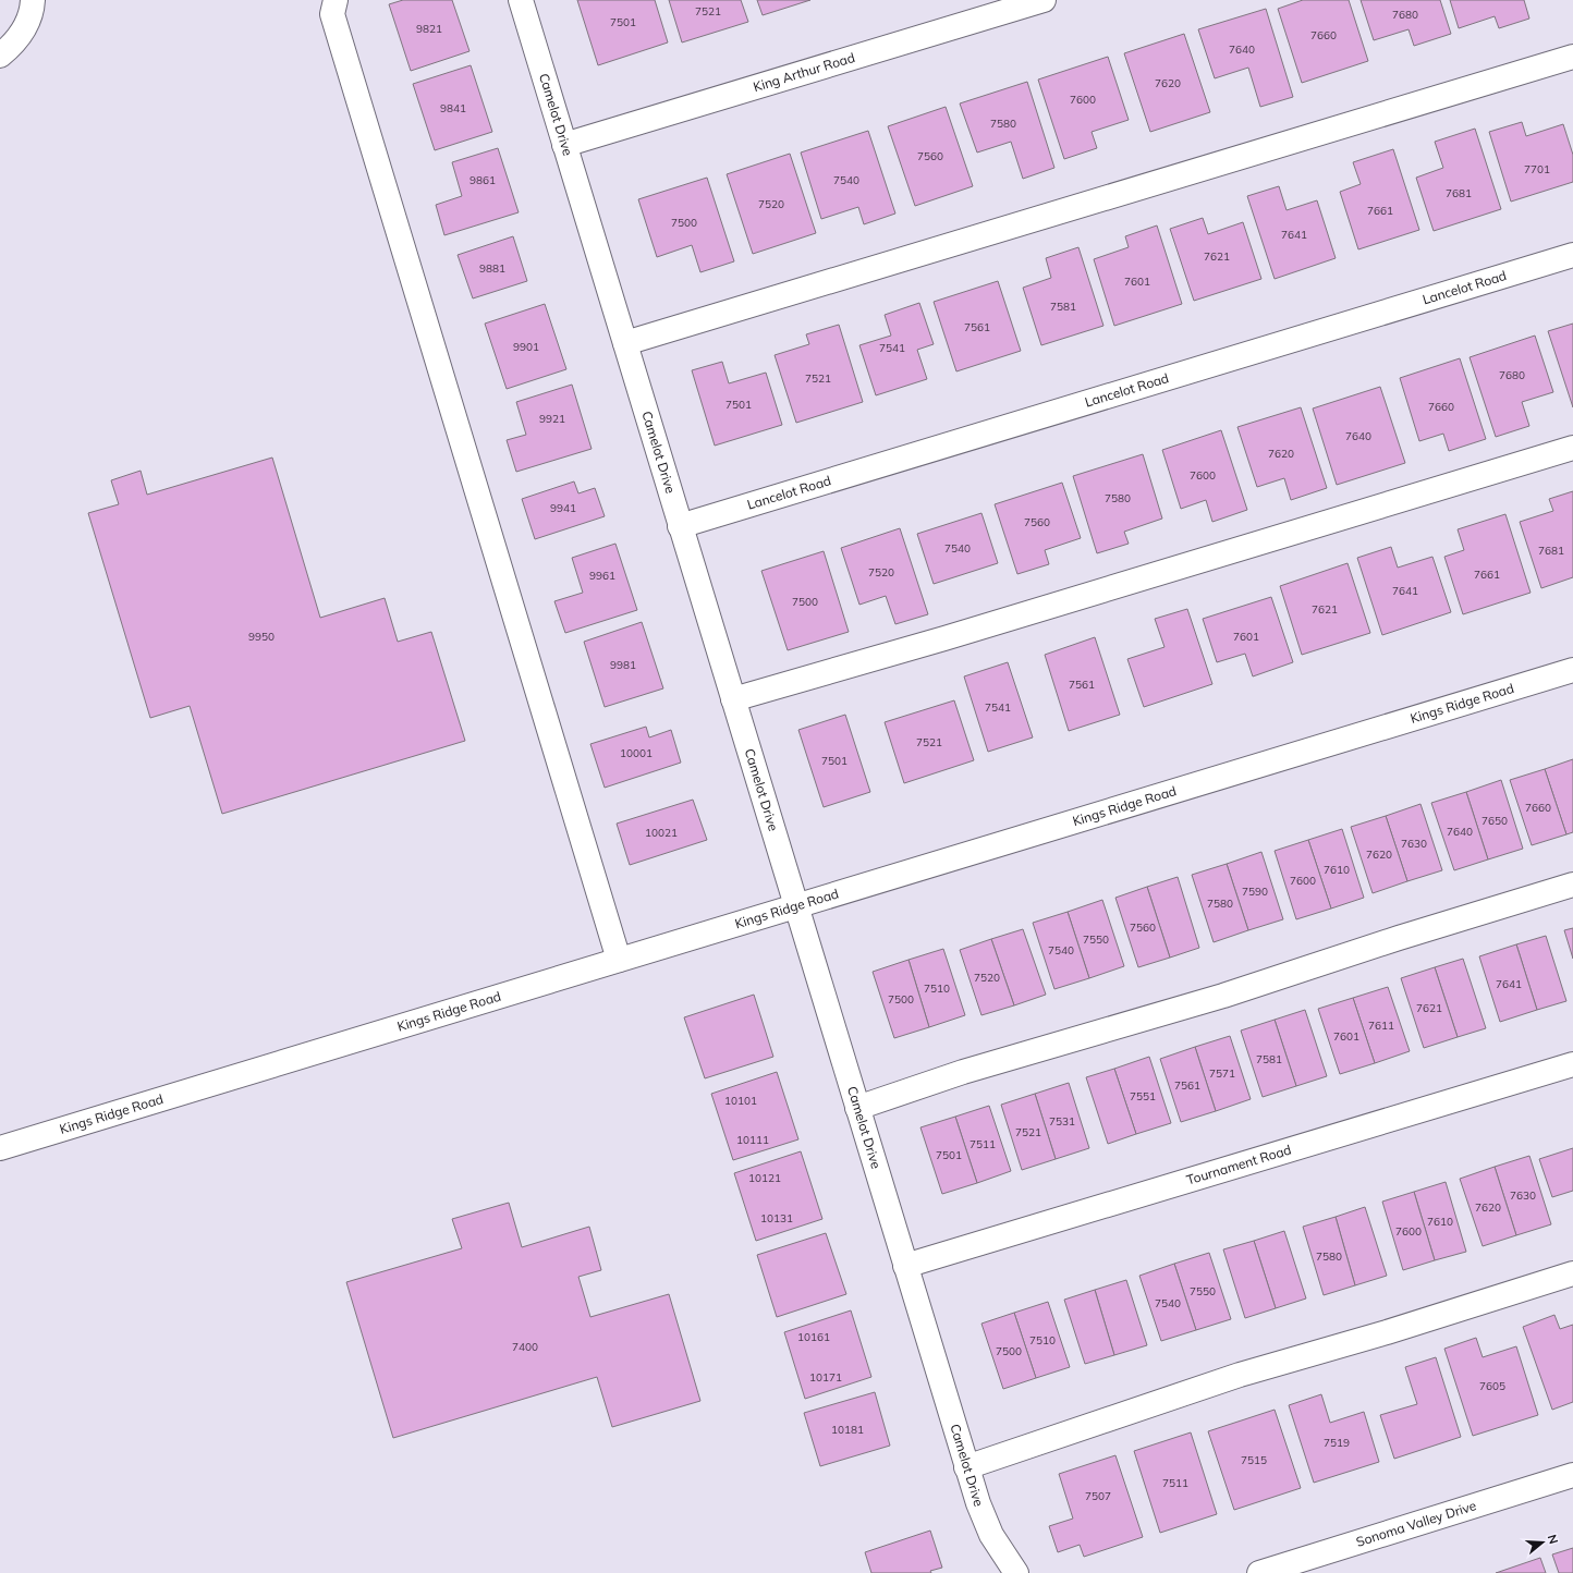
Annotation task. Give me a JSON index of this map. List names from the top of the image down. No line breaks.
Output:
{"streets":{"street":["King Arthur Road","Camelot Drive","Lancelot Road","Kings Ridge Road","Tournament Road","Sonoma Valley Drive"]},"crossings":[["King Arthur Road","Camelot Drive"],["Camelot Drive","Lancelot Road"],["Camelot Drive","Kings Ridge Road"],["Camelot Drive","Tournament Road"]],"house_numbers":["7521","7680","7501","9821","7660","7640","7620","7600","9841","7580","7560","7701","9861","7540","7681","7520","7661","7500","7641","7621","9881","7601","7581","7561","9901","7541","7680","7521","7501","7660","9921","7640","7620","7600","7580","9941","7560","7540","7681","7520","7661","9961","7641","7500","7621","9950","7601","9981","7561","7541","7521","10001","7501","7660","7650","7640","10021","7630","7620","7610","7600","7590","7580","7560","7550","7540","7520","7641","7510","7500","7621","7611","7601","7581","7571","7561","7551","10101","7531","7521","10111","7511","7501","10121","7630","7620","10131","7610","7600","7580","7550","7540","10161","7510","7400","7500","10171","7605","10181","7519","7515","7511","7507"],"north":"right"}
